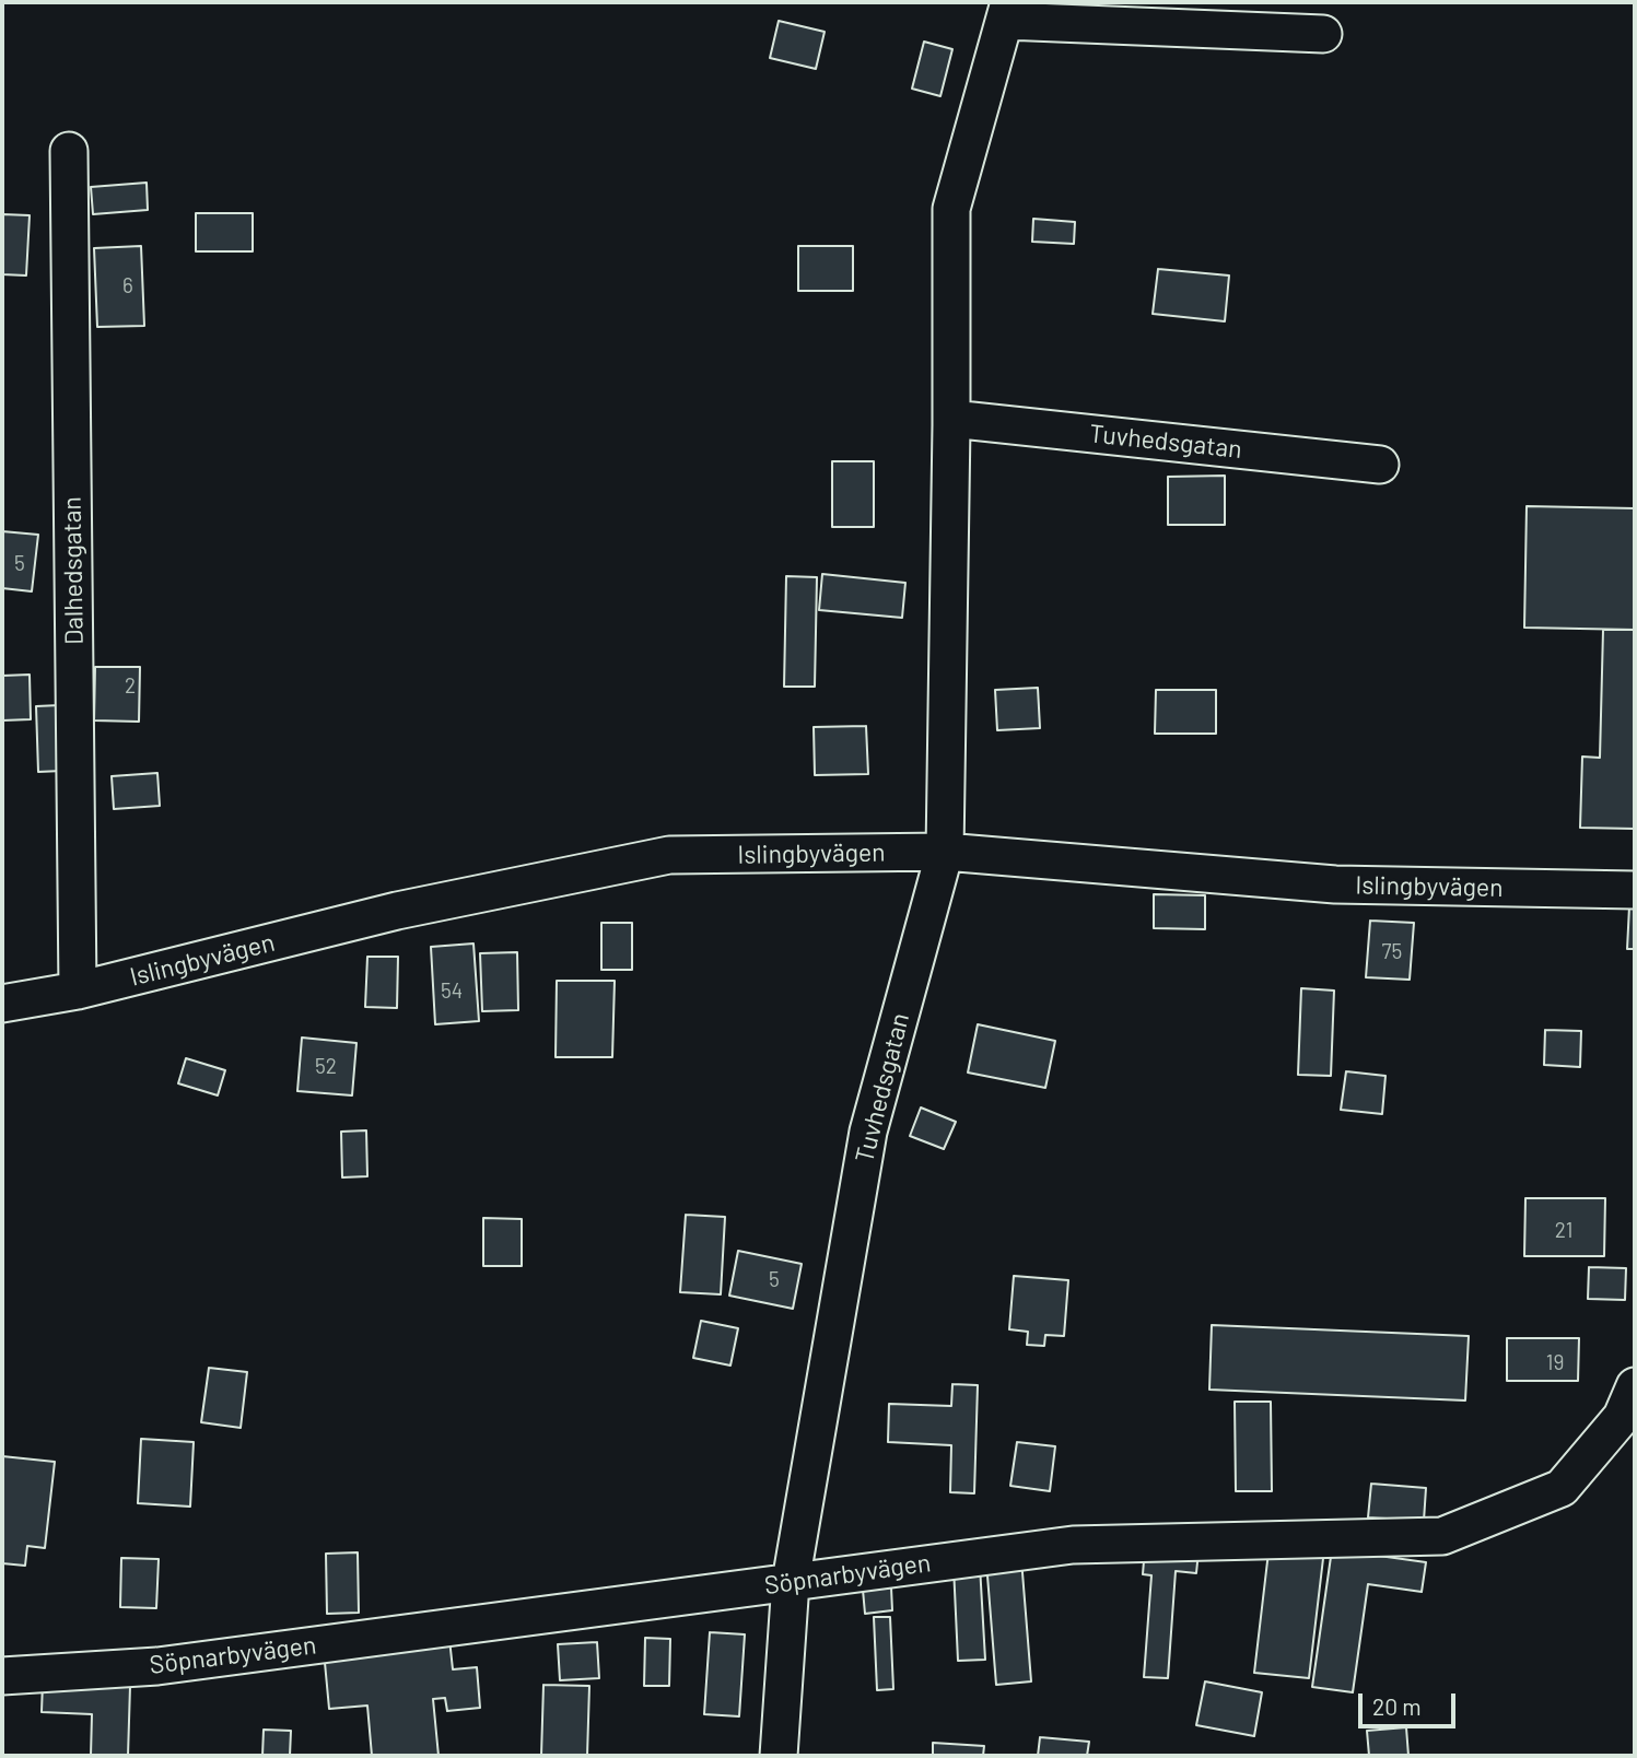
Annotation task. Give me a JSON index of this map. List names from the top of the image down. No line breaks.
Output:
{"streets":{"street":["Tuvhedsgatan","Dalhedsgatan","Islingbyvägen","Söpnarbyvägen"]},"crossings":[["Tuvhedsgatan","Islingbyvägen"],["Tuvhedsgatan","Söpnarbyvägen"],["Dalhedsgatan","Islingbyvägen"]],"house_numbers":["6","5","2","75","54","52","21","5","19"],"scale_bar":"20 m"}
